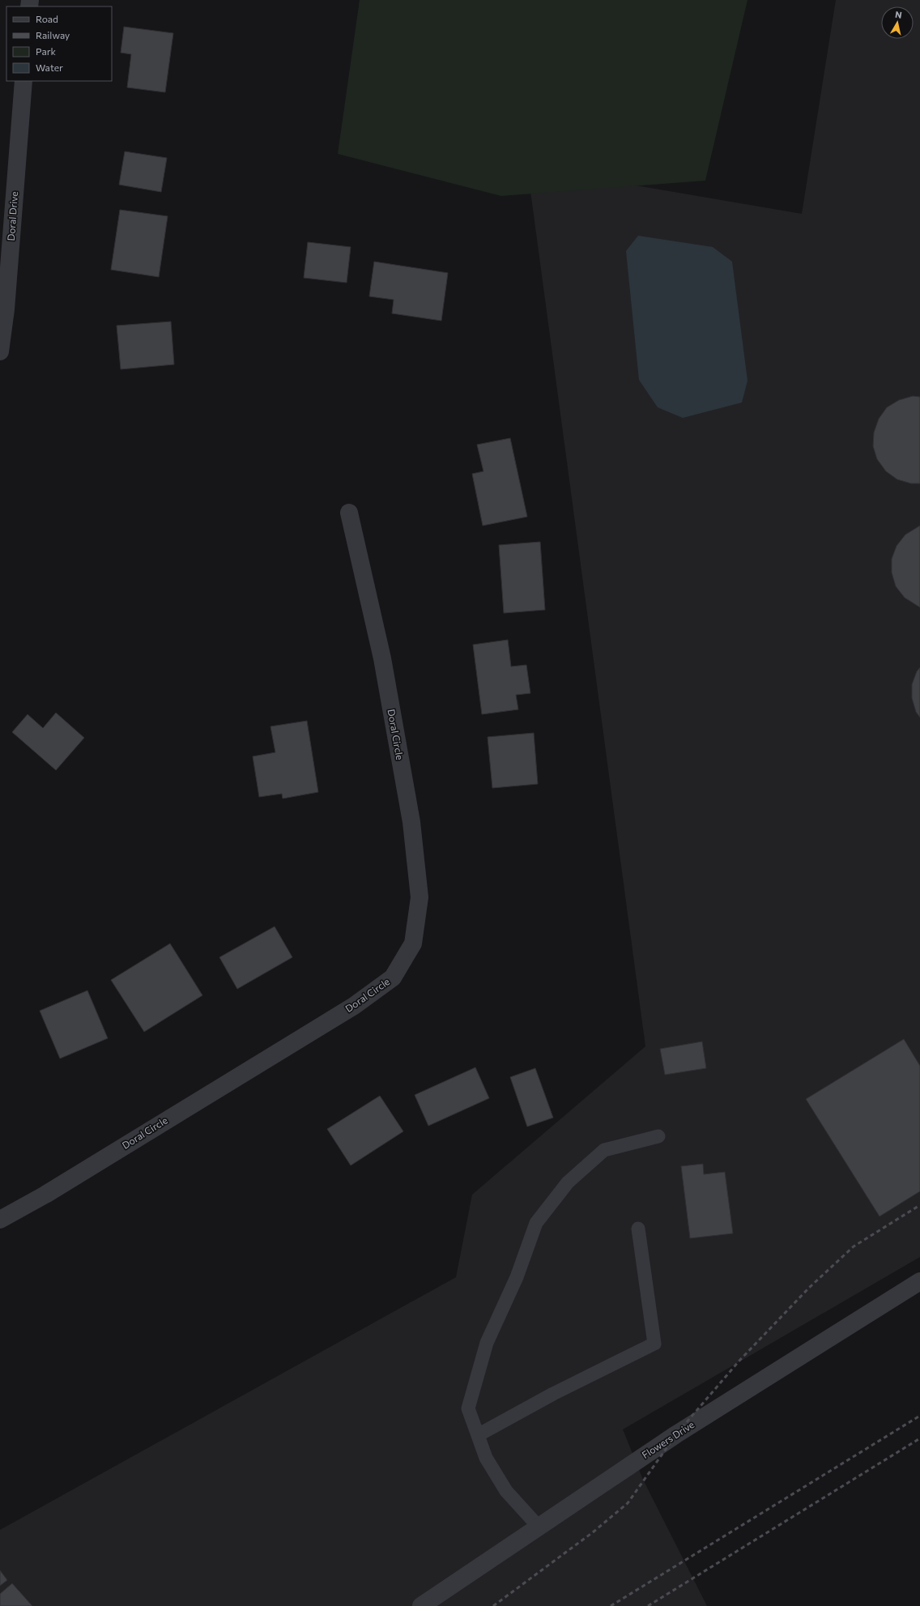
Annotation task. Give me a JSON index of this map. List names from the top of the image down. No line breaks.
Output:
{"streets":{"street":["Doral Drive","Doral Circle","Flowers Drive"]},"legend":["Road","Railway","Park","Water"],"north":"top"}
